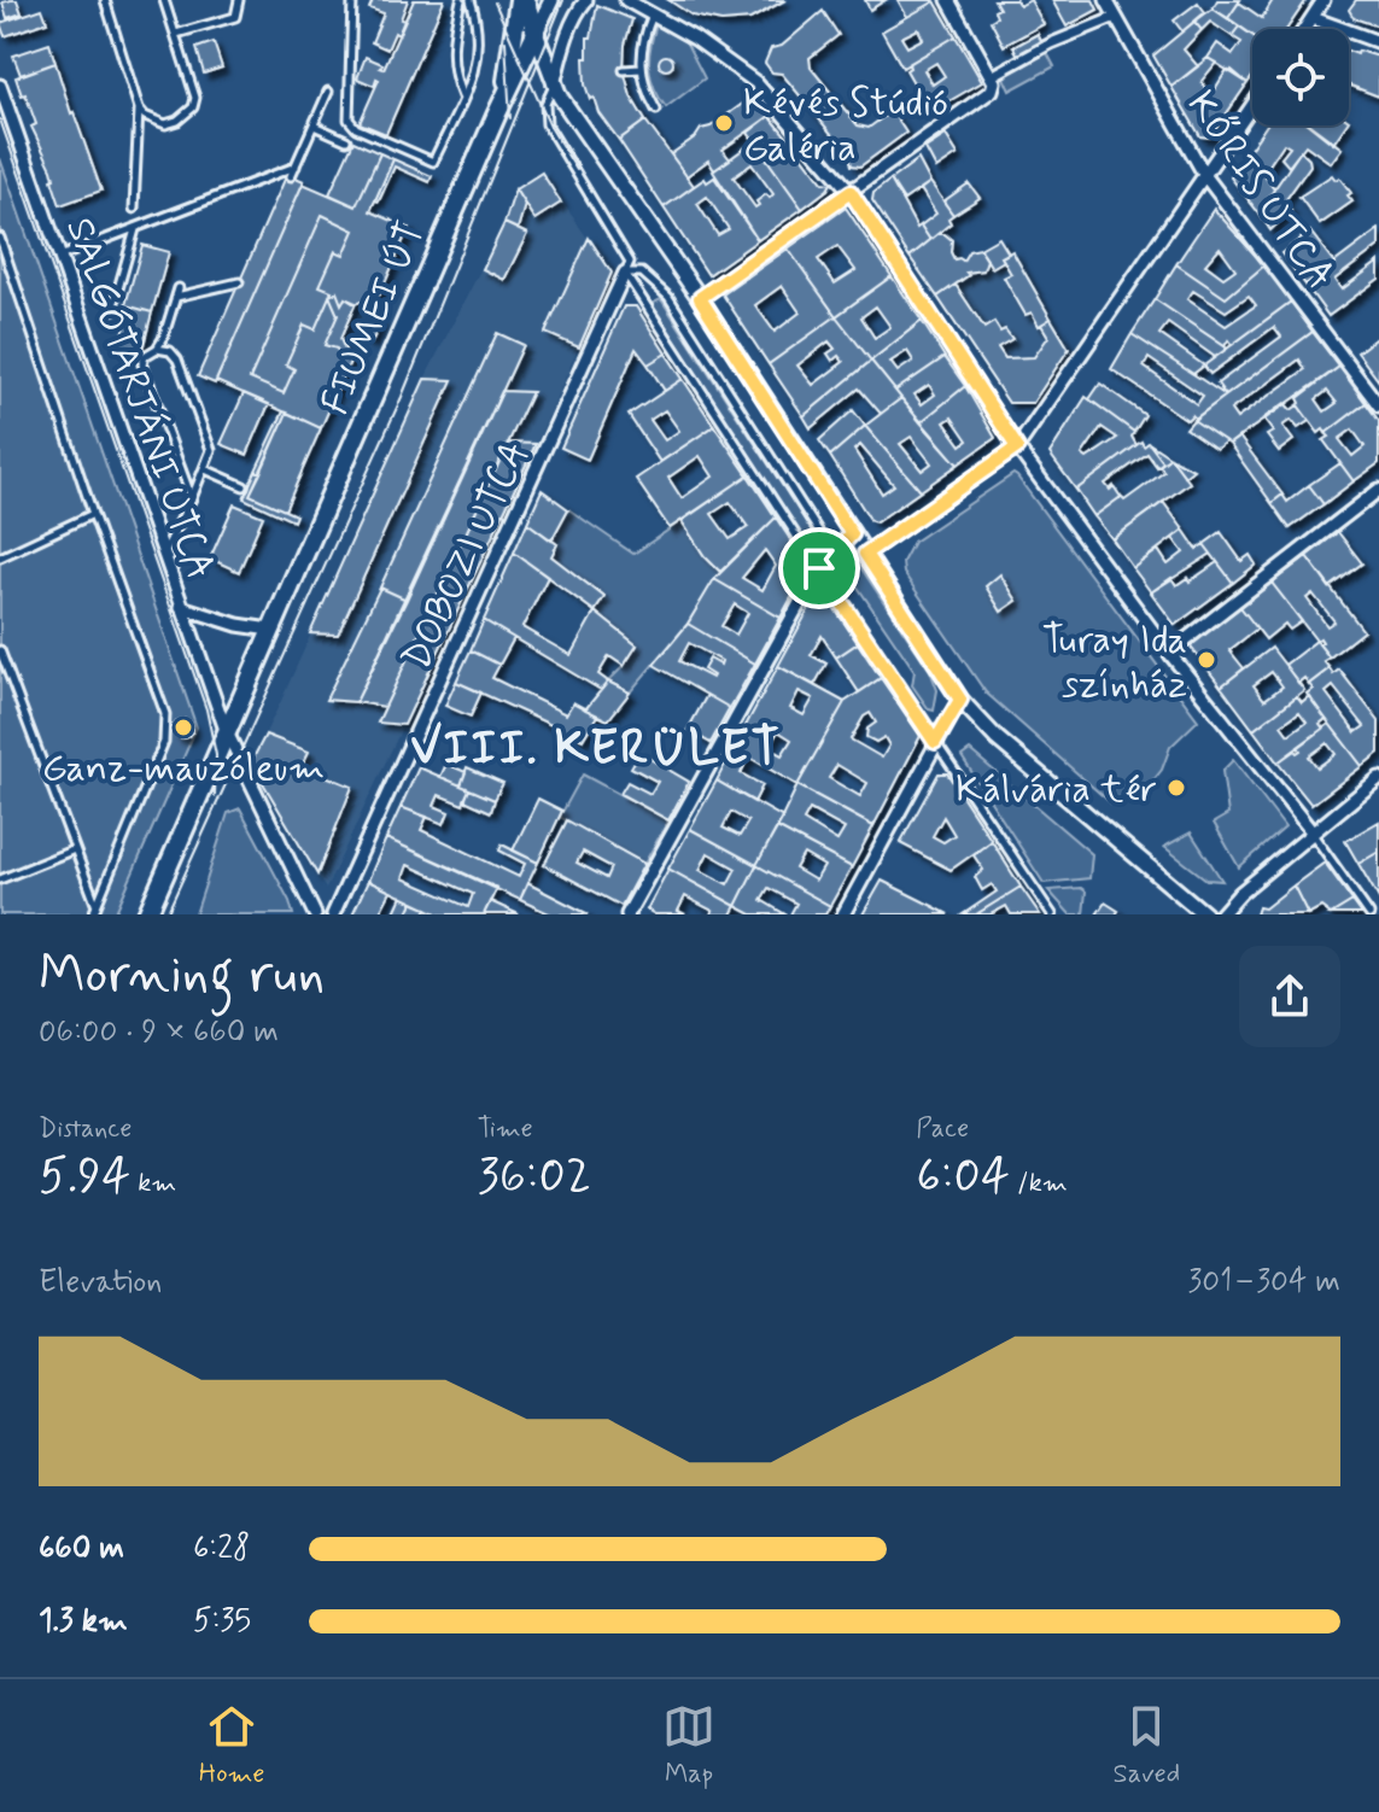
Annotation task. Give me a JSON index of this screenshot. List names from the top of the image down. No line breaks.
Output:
{"streets":{"main road":["FIUMEI ÚT"],"street":["KŐRIS UTCA","SALGÓTARJÁNI UTCA","DOBOZI UTCA"]},"crossings":[["FIUMEI ÚT","SALGÓTARJÁNI UTCA"]],"districts":["VIII. KERÜLET"],"places":["Kévés Stúdió Galéria","Turay Ida színház","Ganz-mauzóleum","Kálvária tér"],"page":{"heading":["Morning run","06:00 · 9 × 660 m"],"stats":[["Distance","5.94 km"],["Time","36:02"],["Pace","6:04 /km"]],"chart":["Elevation","301–304 m"],"list":[{"name":"660 m","note":"6:28"},{"name":"1.3 km","note":"5:35"}],"tabs":["Home","Map","Saved"]}}
